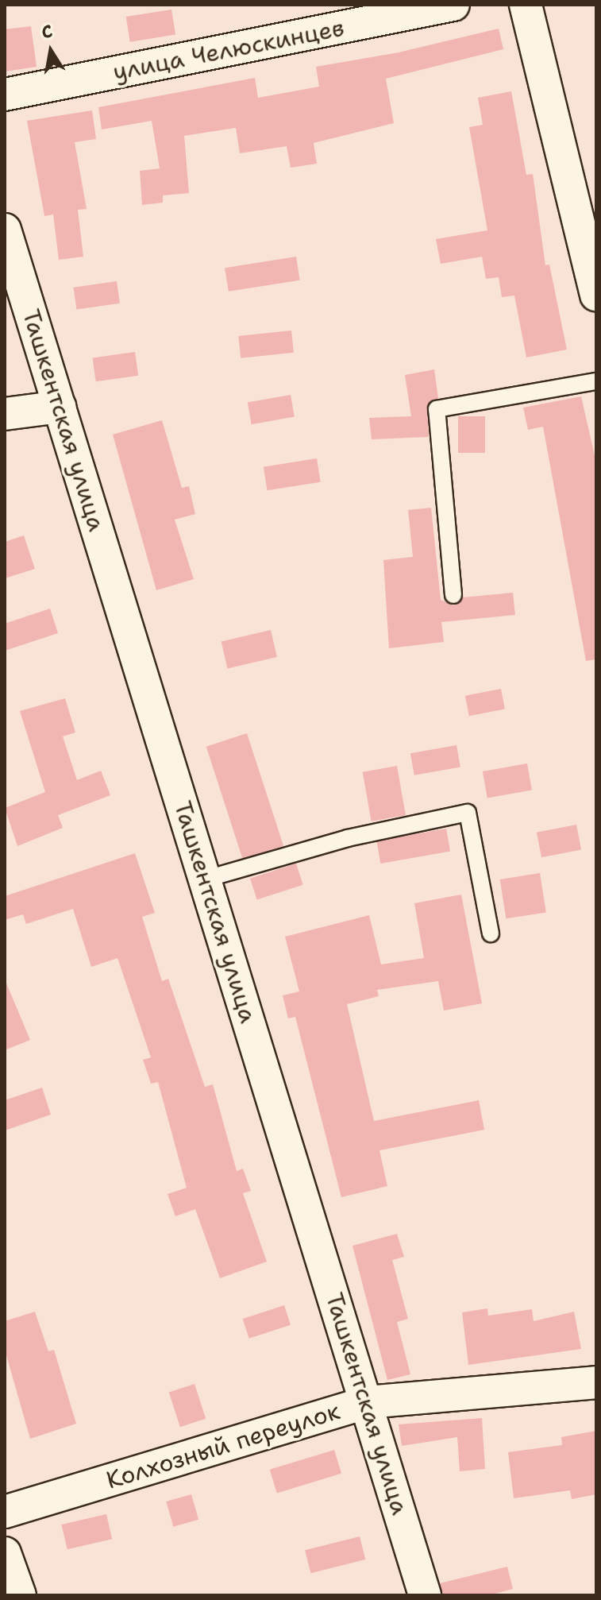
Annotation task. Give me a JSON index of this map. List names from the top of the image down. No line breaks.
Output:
{"streets":{"street":["улица Челюскинцев","Ташкентская улица","Колхозный переулок"]},"crossings":[["Ташкентская улица","Колхозный переулок"]],"north":"top"}
